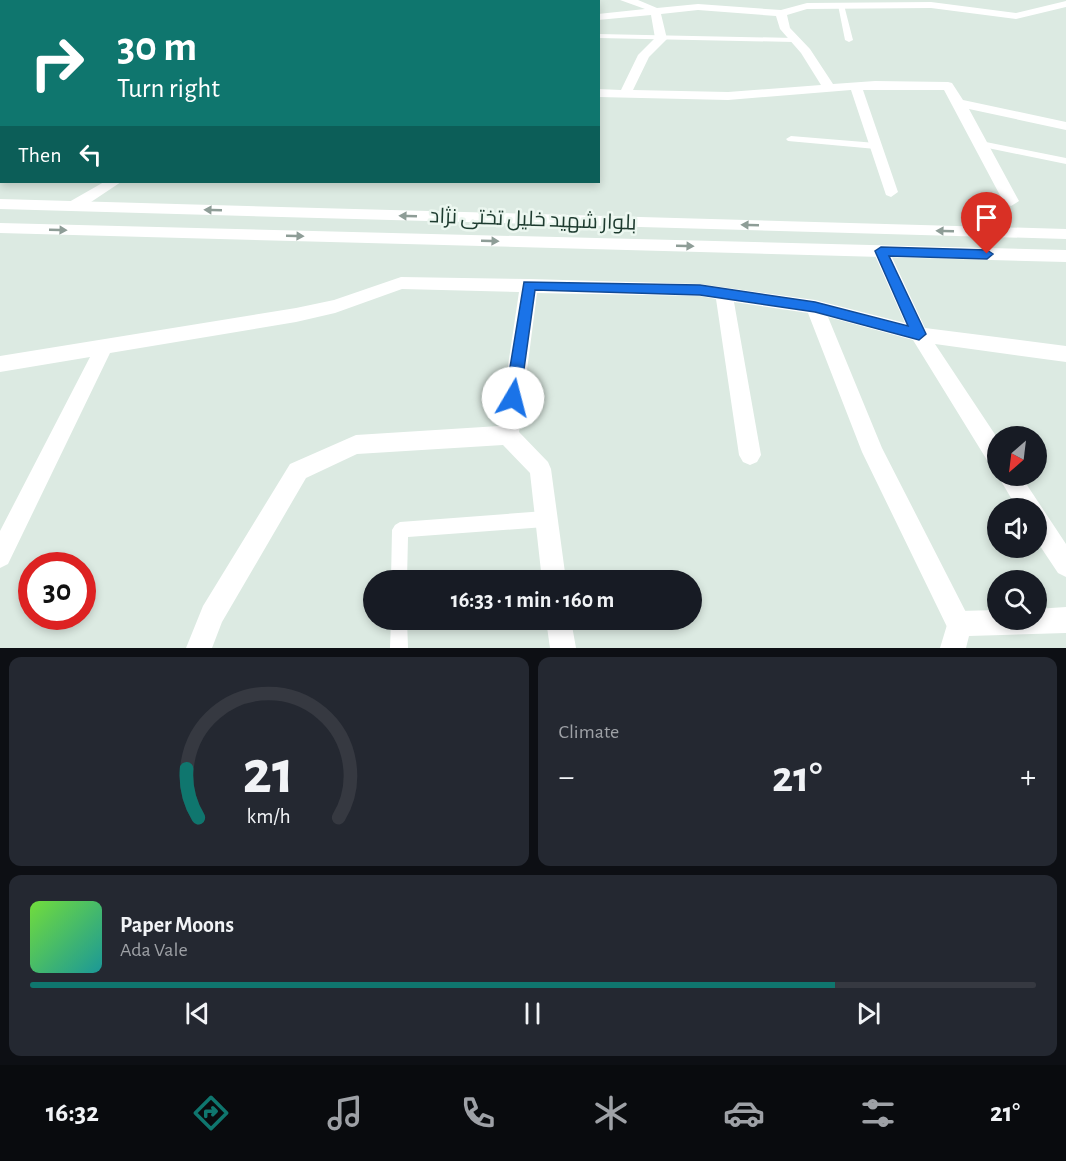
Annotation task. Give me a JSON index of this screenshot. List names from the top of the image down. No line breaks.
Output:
{"streets":{"street":["بلوار شهید خلیل تختی نژاد"]},"north":"bottom left","page":{"turn":["30 m","Turn right"],"then":"Then","limit":"30","trip":"16:33 · 1 min · 160 m","tile":"Climate","heat":["−","21°","+"],"song":["Paper Moons","Ada Vale"],"tabs":["16:32","21°"],"gauge":["21","km/h"]}}
